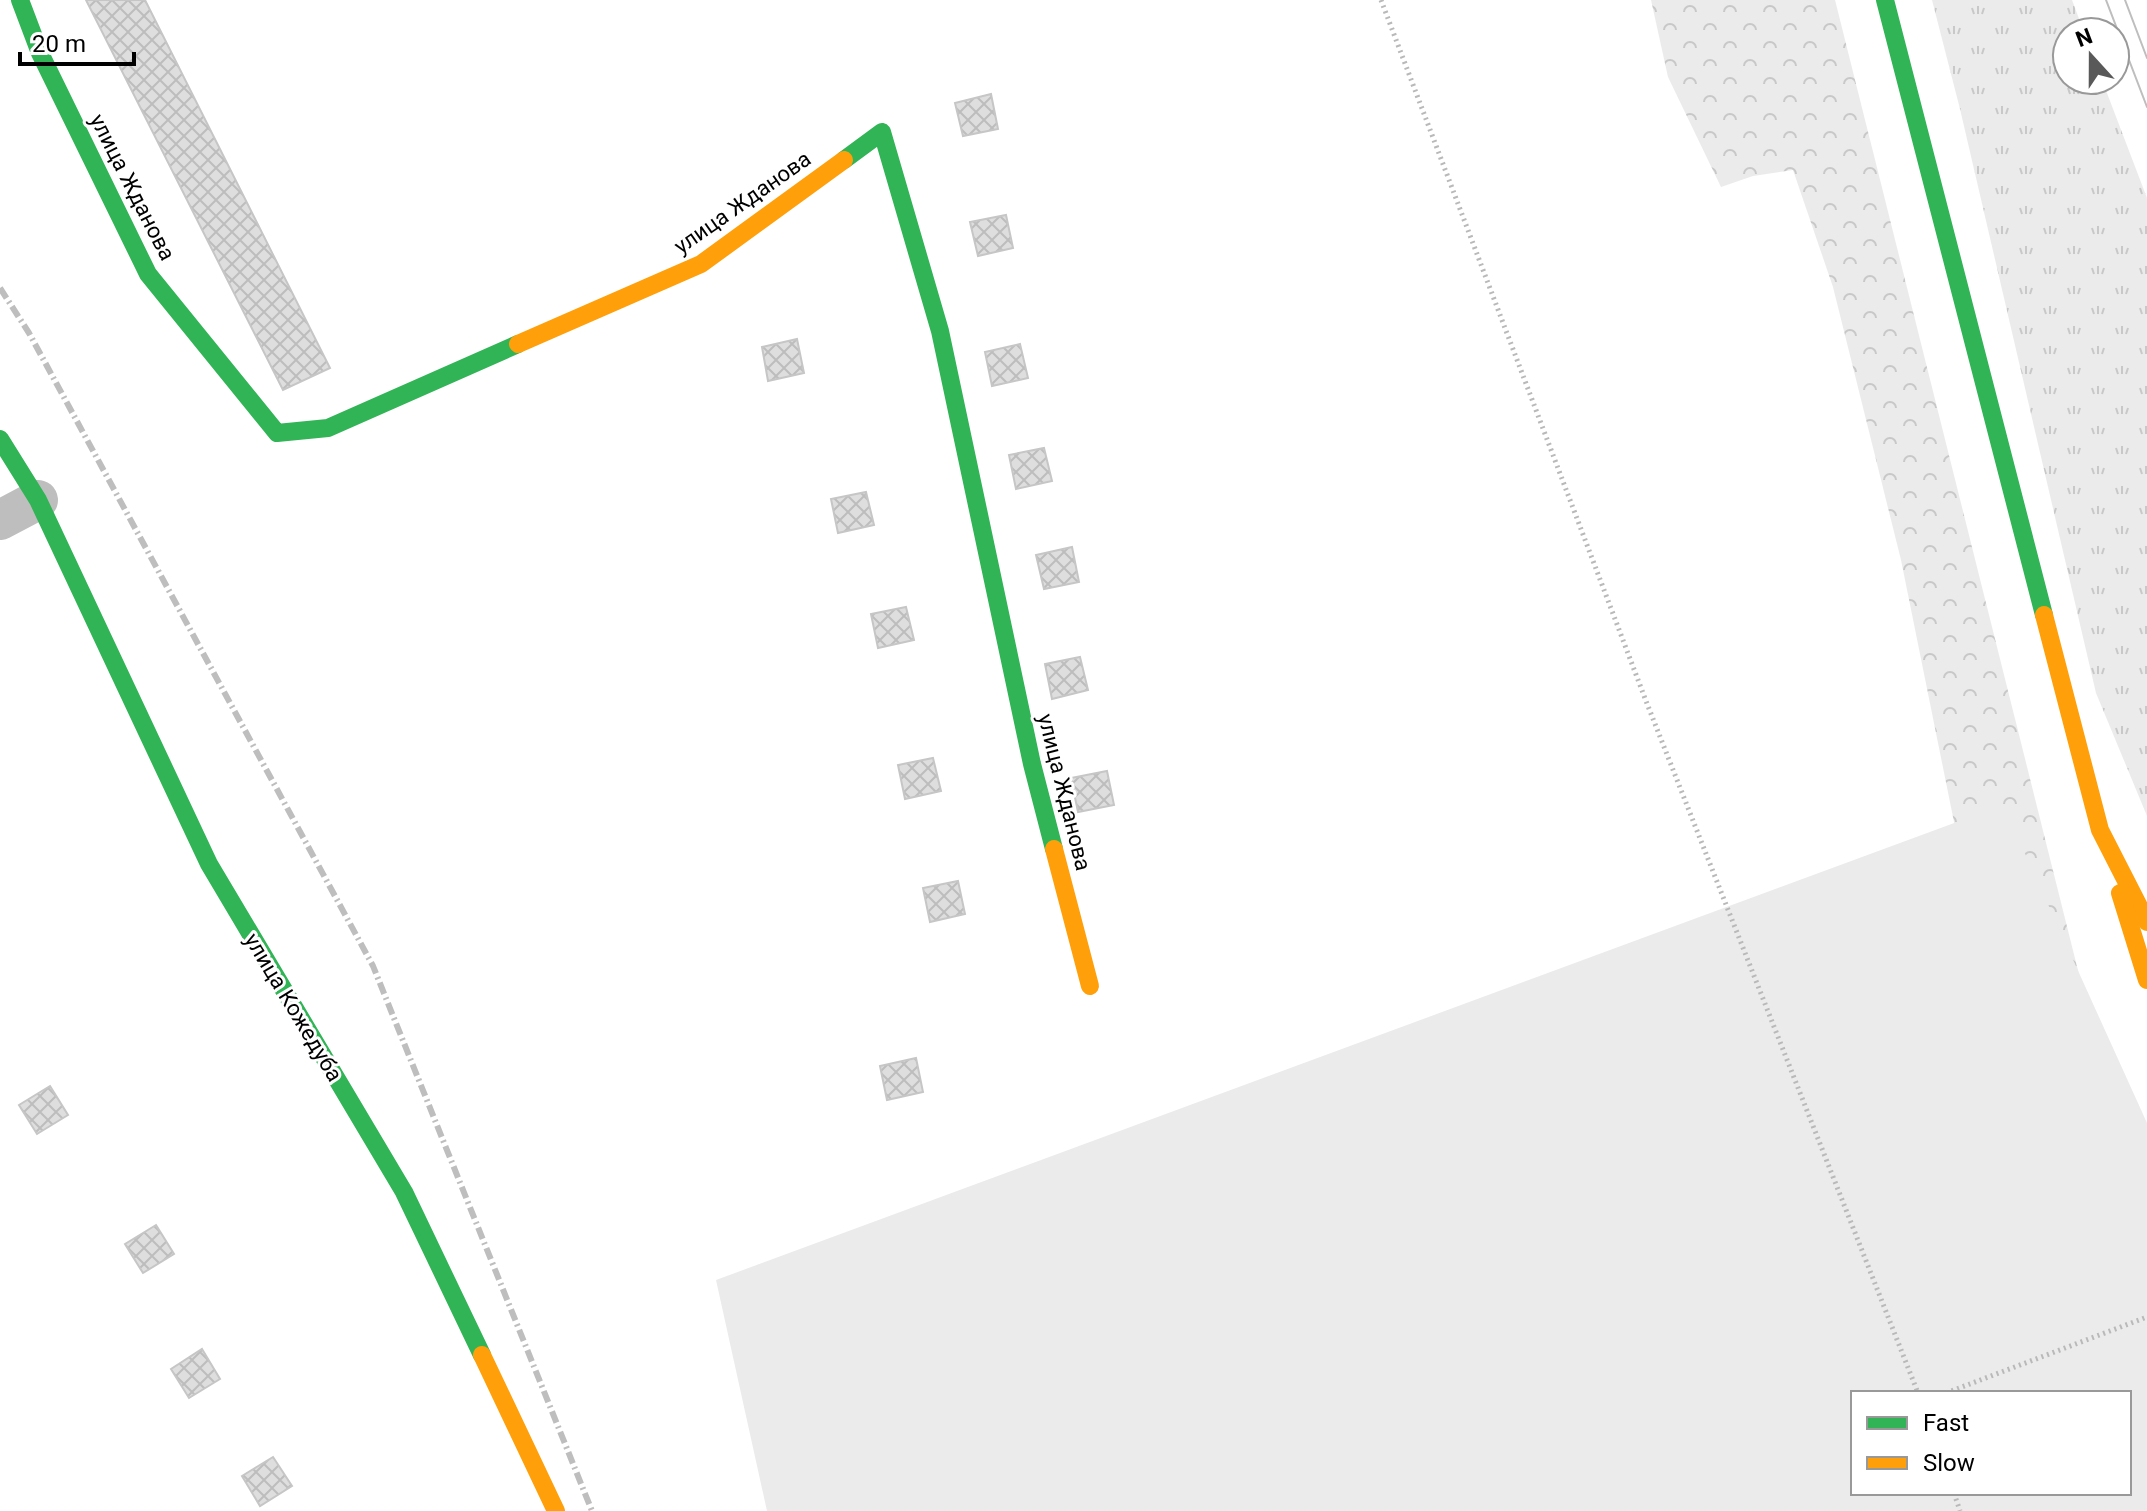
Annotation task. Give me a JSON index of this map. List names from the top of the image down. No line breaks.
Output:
{"streets":{"street":["улица Жданова","улица Кожедуба"]},"legend":["Fast","Slow"],"scale_bar":"20 m","north":"top"}
